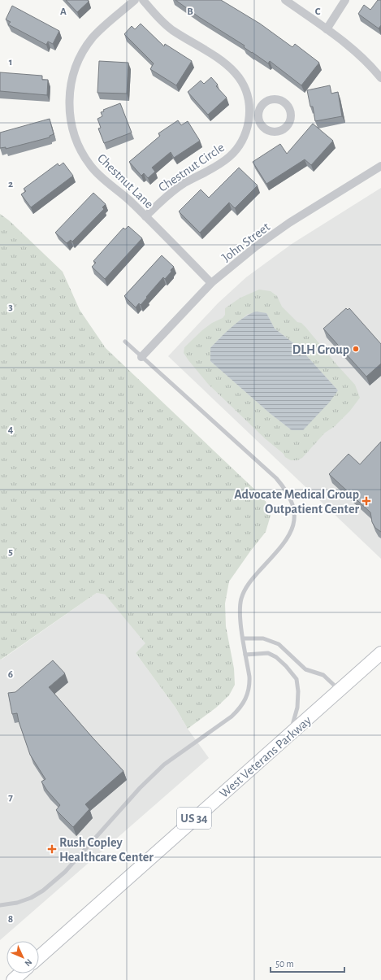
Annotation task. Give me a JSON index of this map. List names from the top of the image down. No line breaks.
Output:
{"streets":{"main road":["West Veterans Parkway","US 34"],"street":["Chestnut Circle","Chestnut Lane","John Street"]},"crossings":[["Chestnut Circle","Chestnut Lane"],["Chestnut Lane","John Street"]],"places":{"other":["DLH Group"],"health":["Advocate Medical Group Outpatient Center","Rush Copley Healthcare Center"]},"scale_bar":"50 m","north":"bottom right","grid":{"columns":["A","B","C"],"rows":["1","2","3","4","5","6","7","8"]}}
